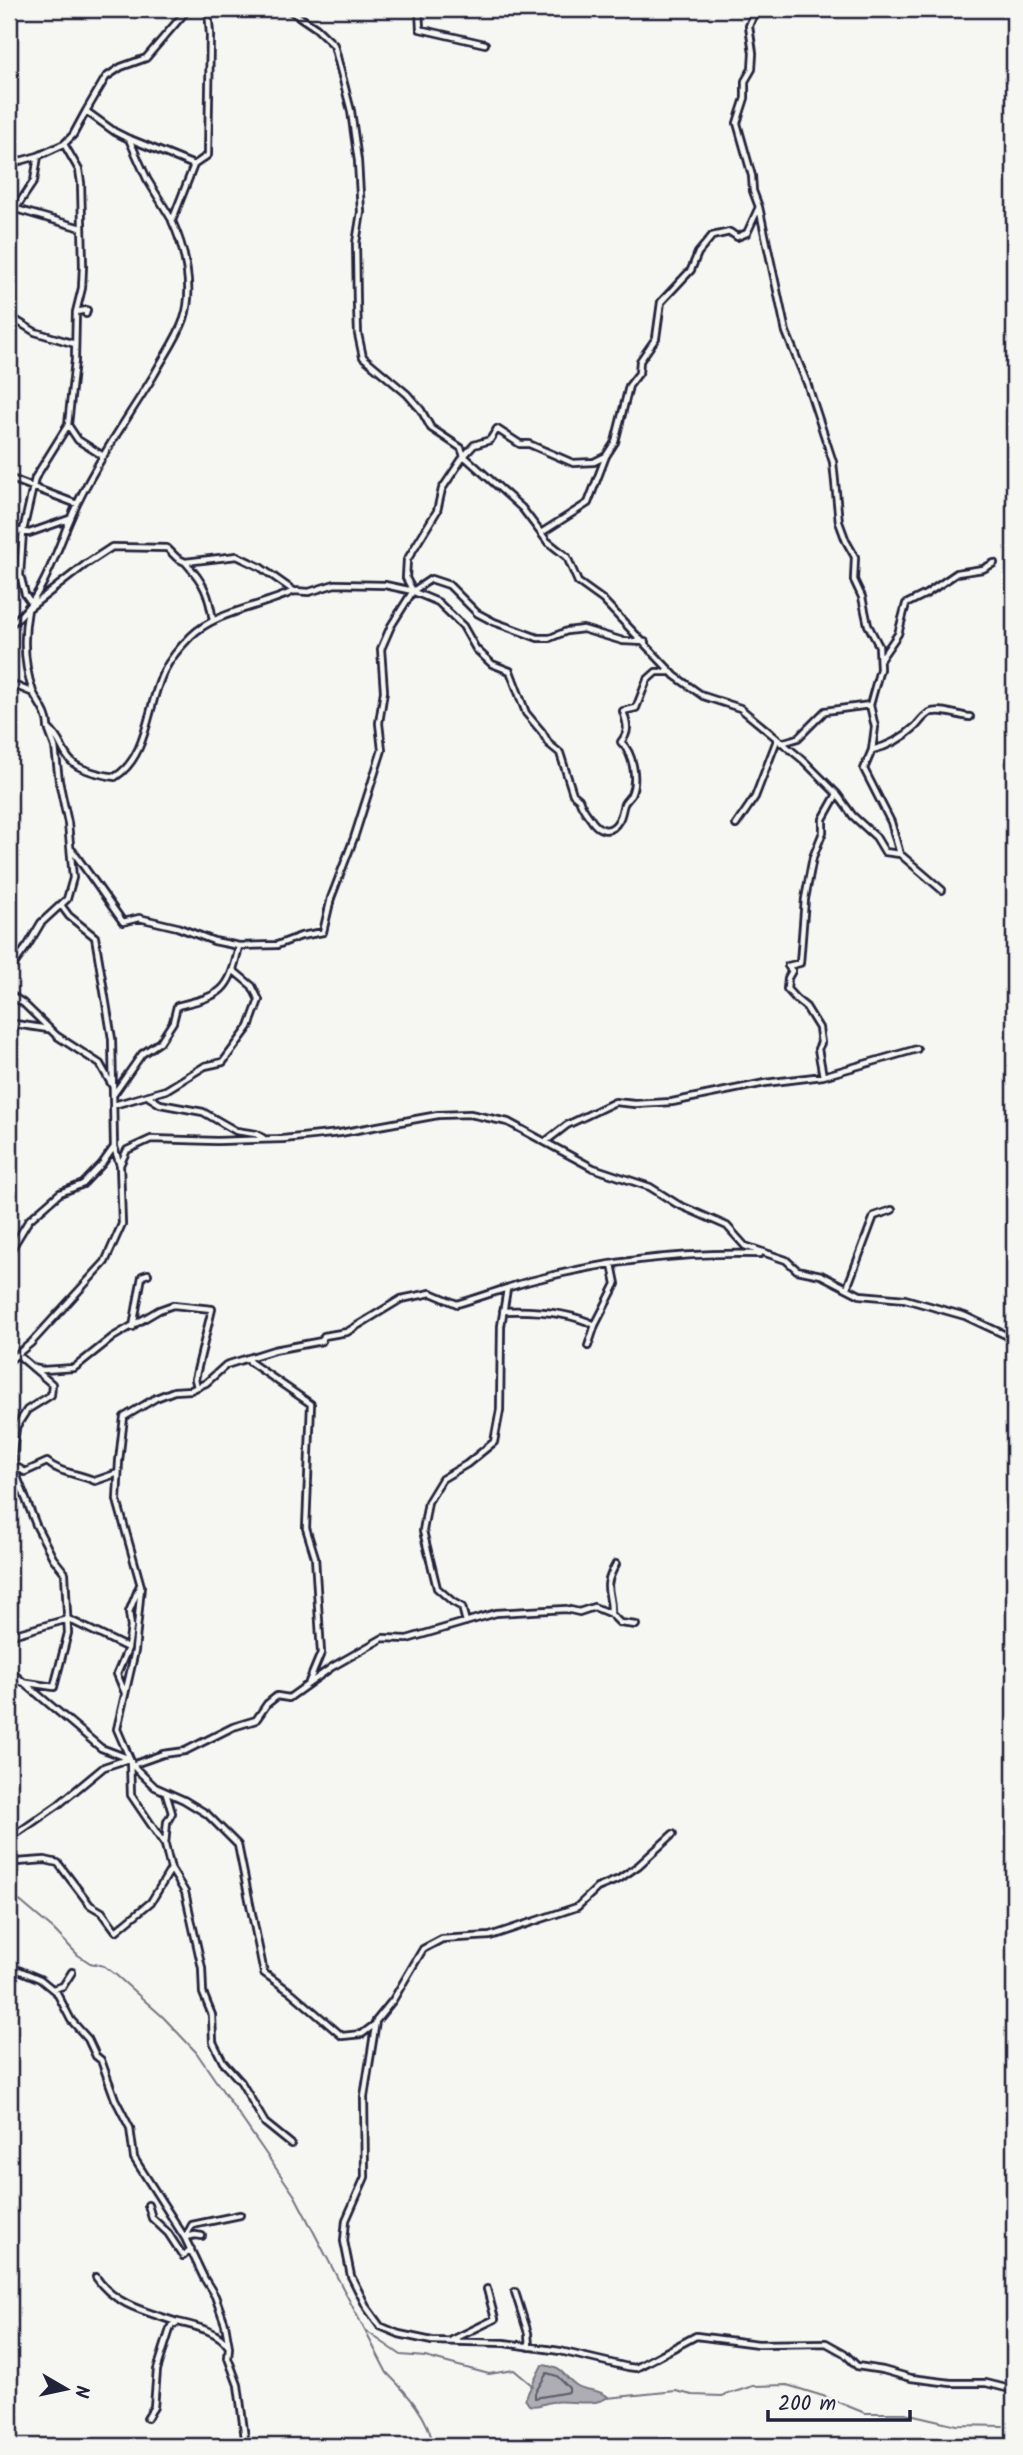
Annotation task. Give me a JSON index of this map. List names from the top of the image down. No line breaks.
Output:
{"scale_bar":"200 m","north":"right"}
